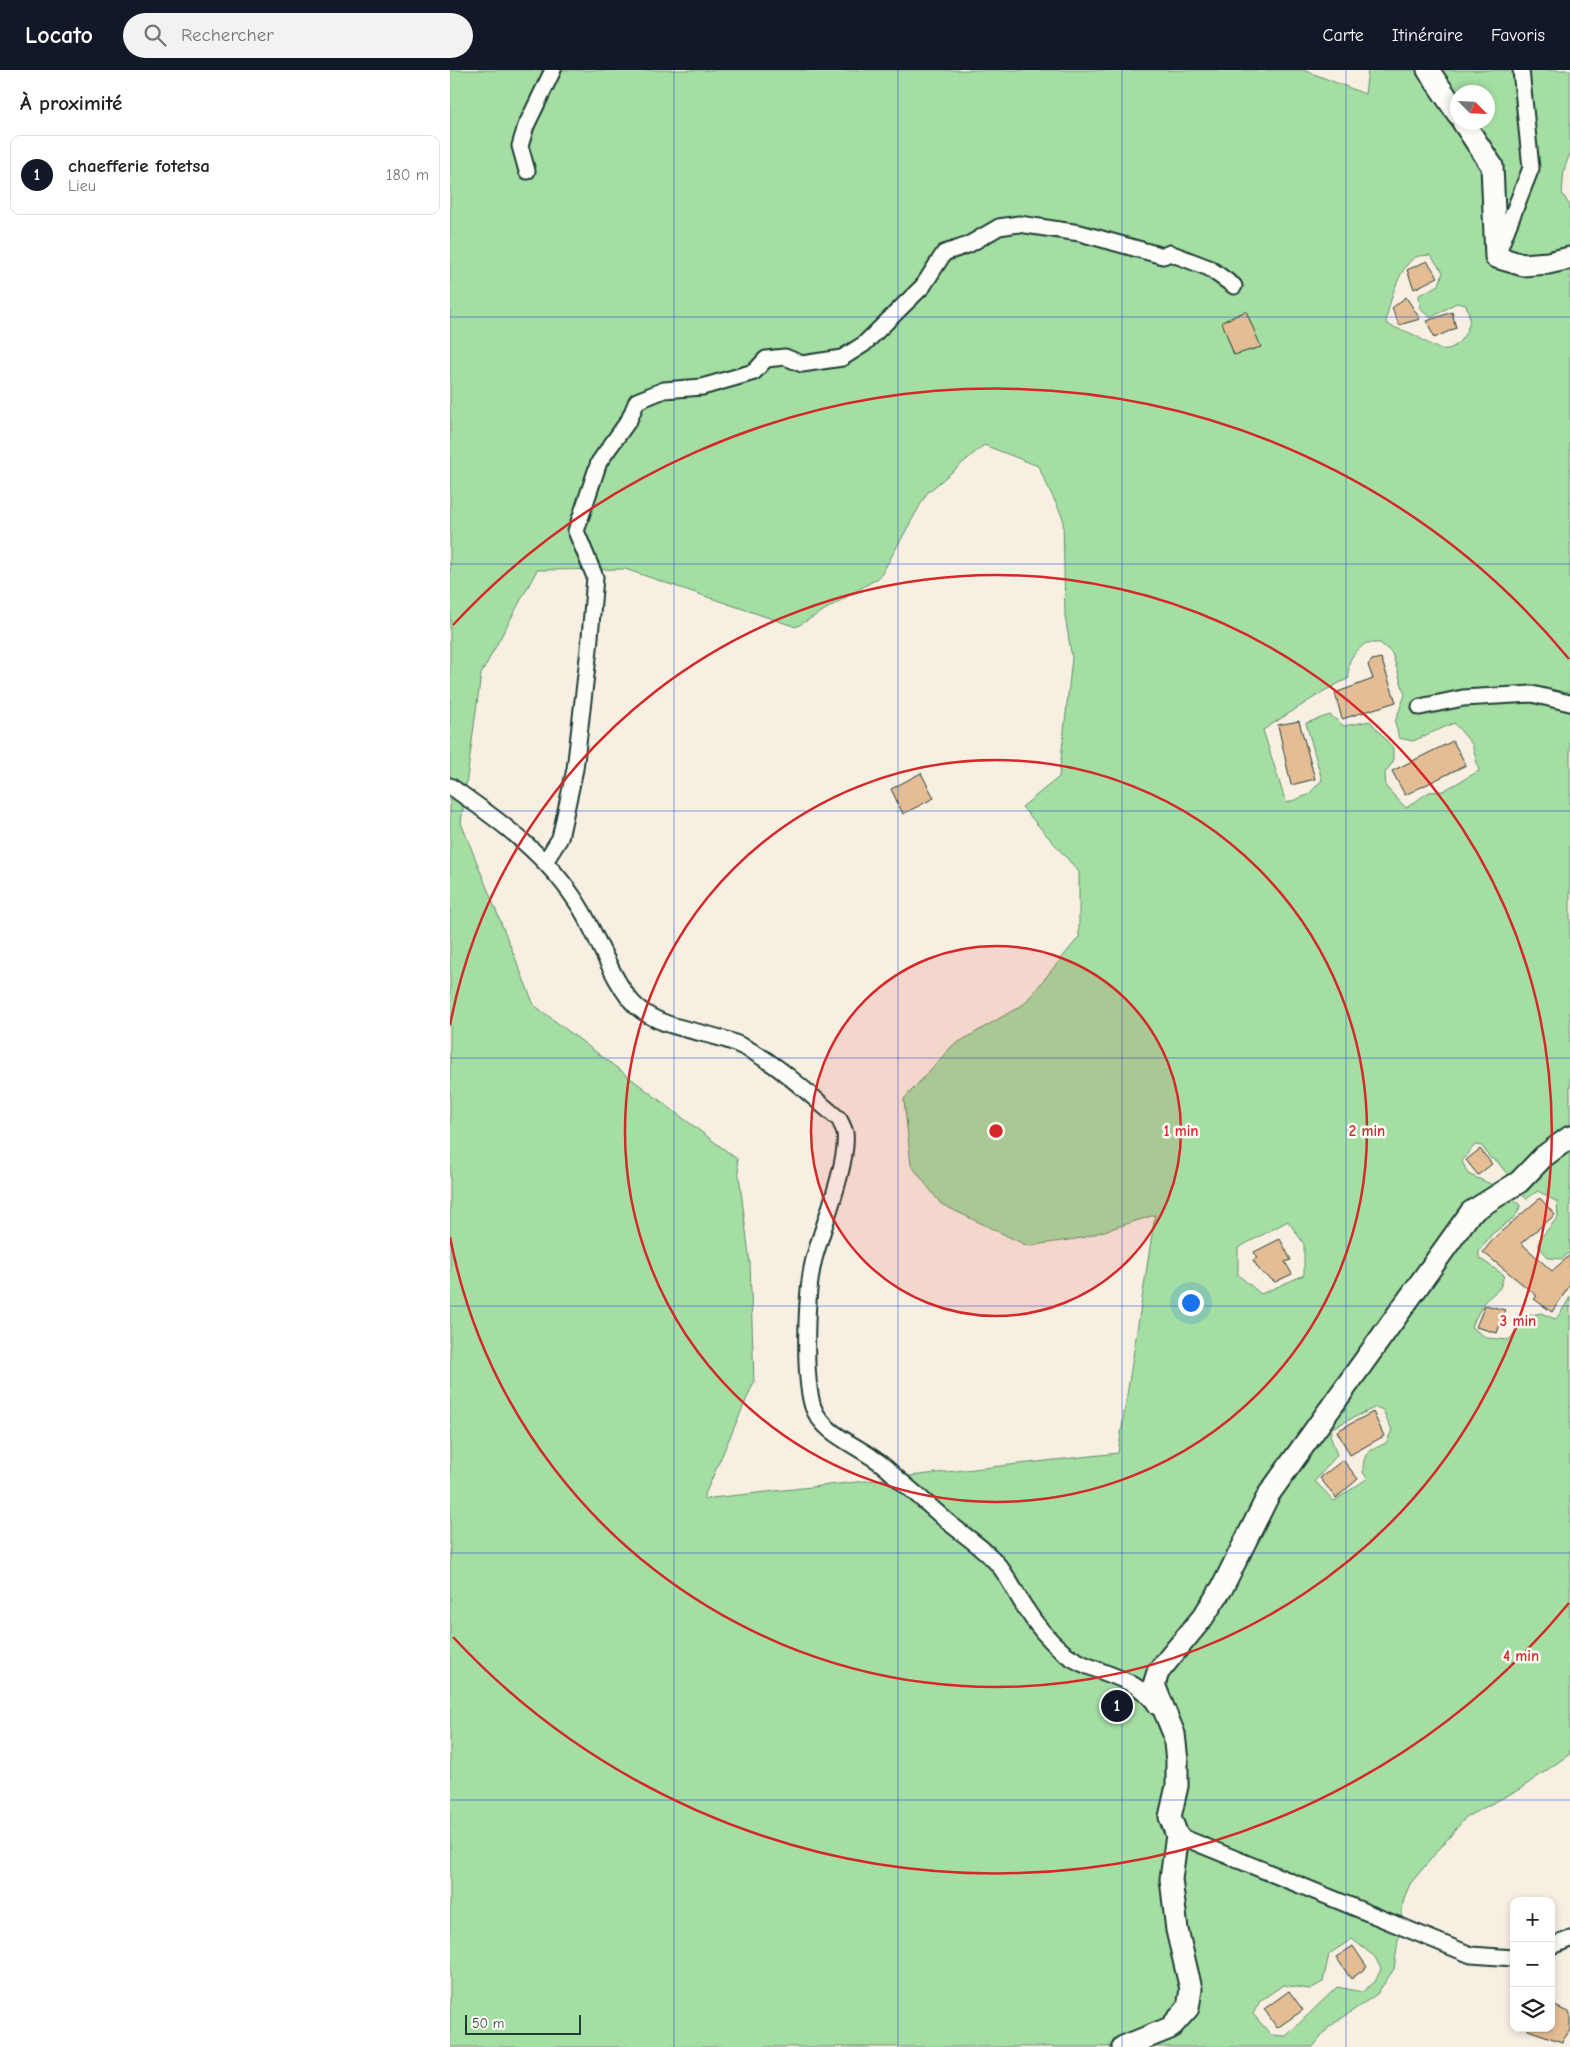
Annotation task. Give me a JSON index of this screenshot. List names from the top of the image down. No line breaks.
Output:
{"scale_bar":"50 m","north":"bottom right","page":{"header":"Locato","search":"Rechercher","nav":["Carte","Itinéraire","Favoris"],"heading":"À proximité","list":[{"mark":"1","name":"chaefferie fotetsa","note":"Lieu","value":"180 m"}],"pins":"1","map_buttons":["+","−"],"scale":"50 m"},"rings":["1 min","2 min","3 min","4 min"]}
